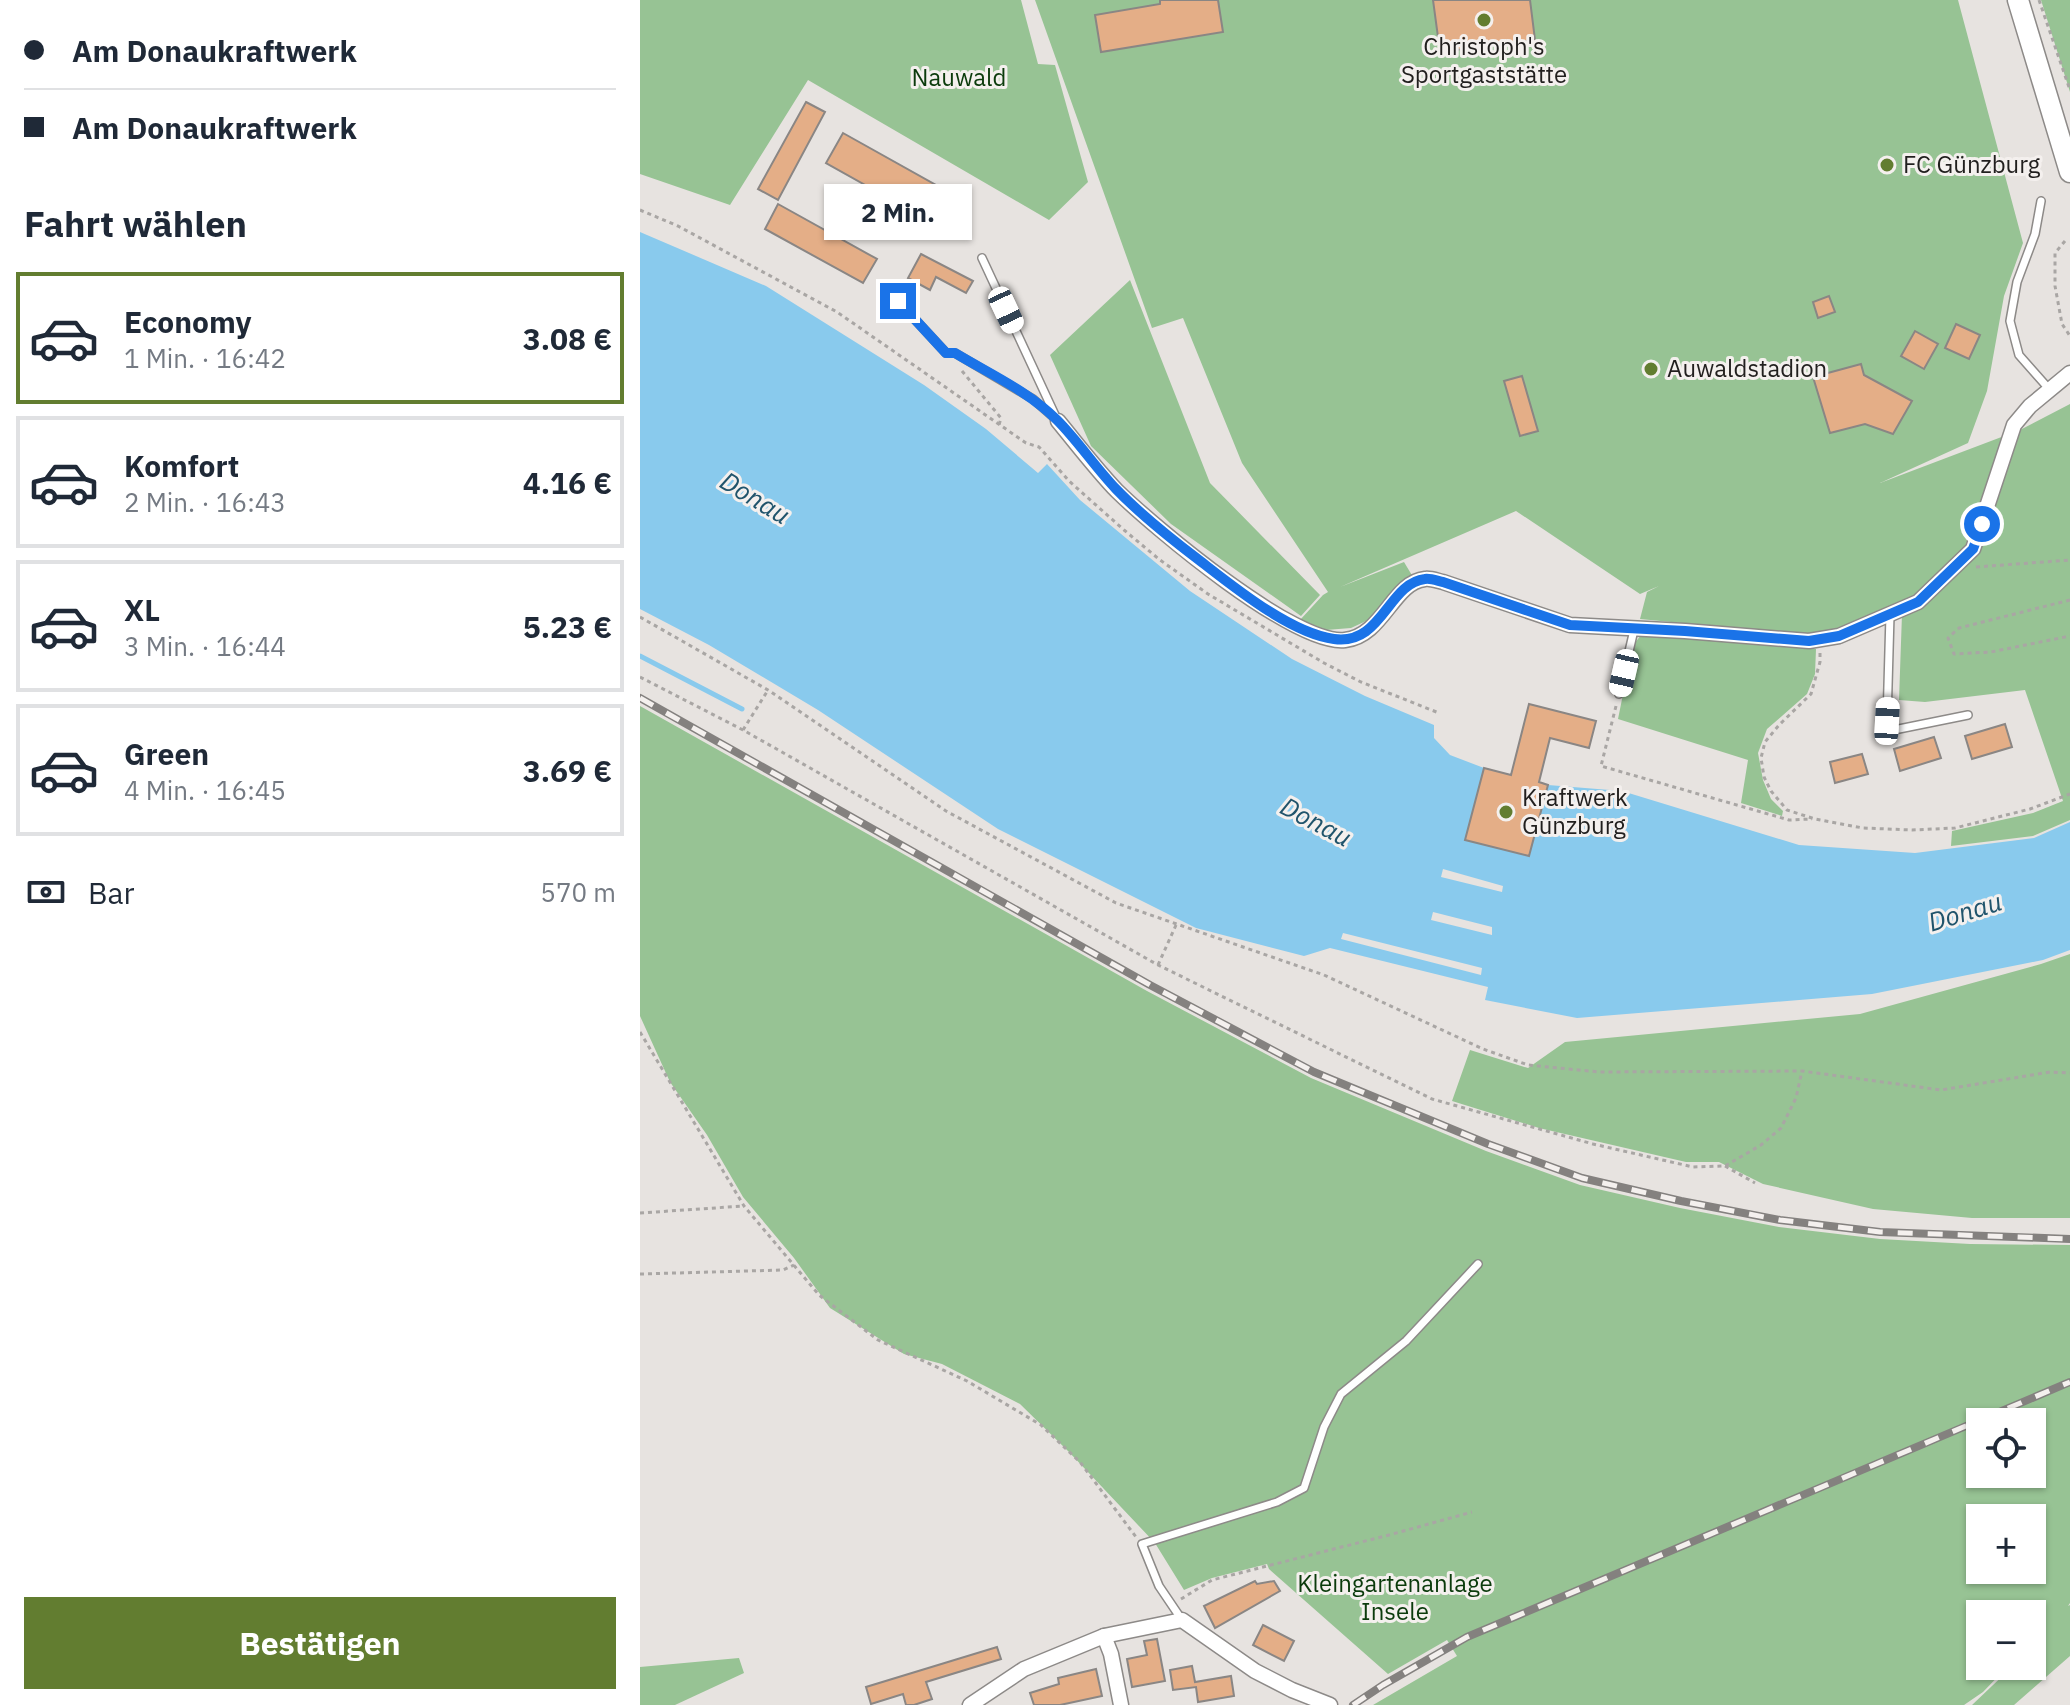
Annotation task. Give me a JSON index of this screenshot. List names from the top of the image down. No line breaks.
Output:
{"water":["Donau"],"parks":["Nauwald","Kleingartenanlage Insele"],"places":["Christoph's Sportgaststätte","FC Günzburg","Auwaldstadion","Kraftwerk Günzburg"],"page":{"banner":["Am Donaukraftwerk","Am Donaukraftwerk"],"heading":"Fahrt wählen","bubble":"2 Min.","list":[{"name":"Economy","note":"1 Min. · 16:42","value":"3.08 €"},{"name":"Komfort","note":"2 Min. · 16:43","value":"4.16 €"},{"name":"XL","note":"3 Min. · 16:44","value":"5.23 €"},{"name":"Green","note":"4 Min. · 16:45","value":"3.69 €"}],"pay":["Bar","570 m"],"map_buttons":["+","−"],"buttons":"Bestätigen"}}
